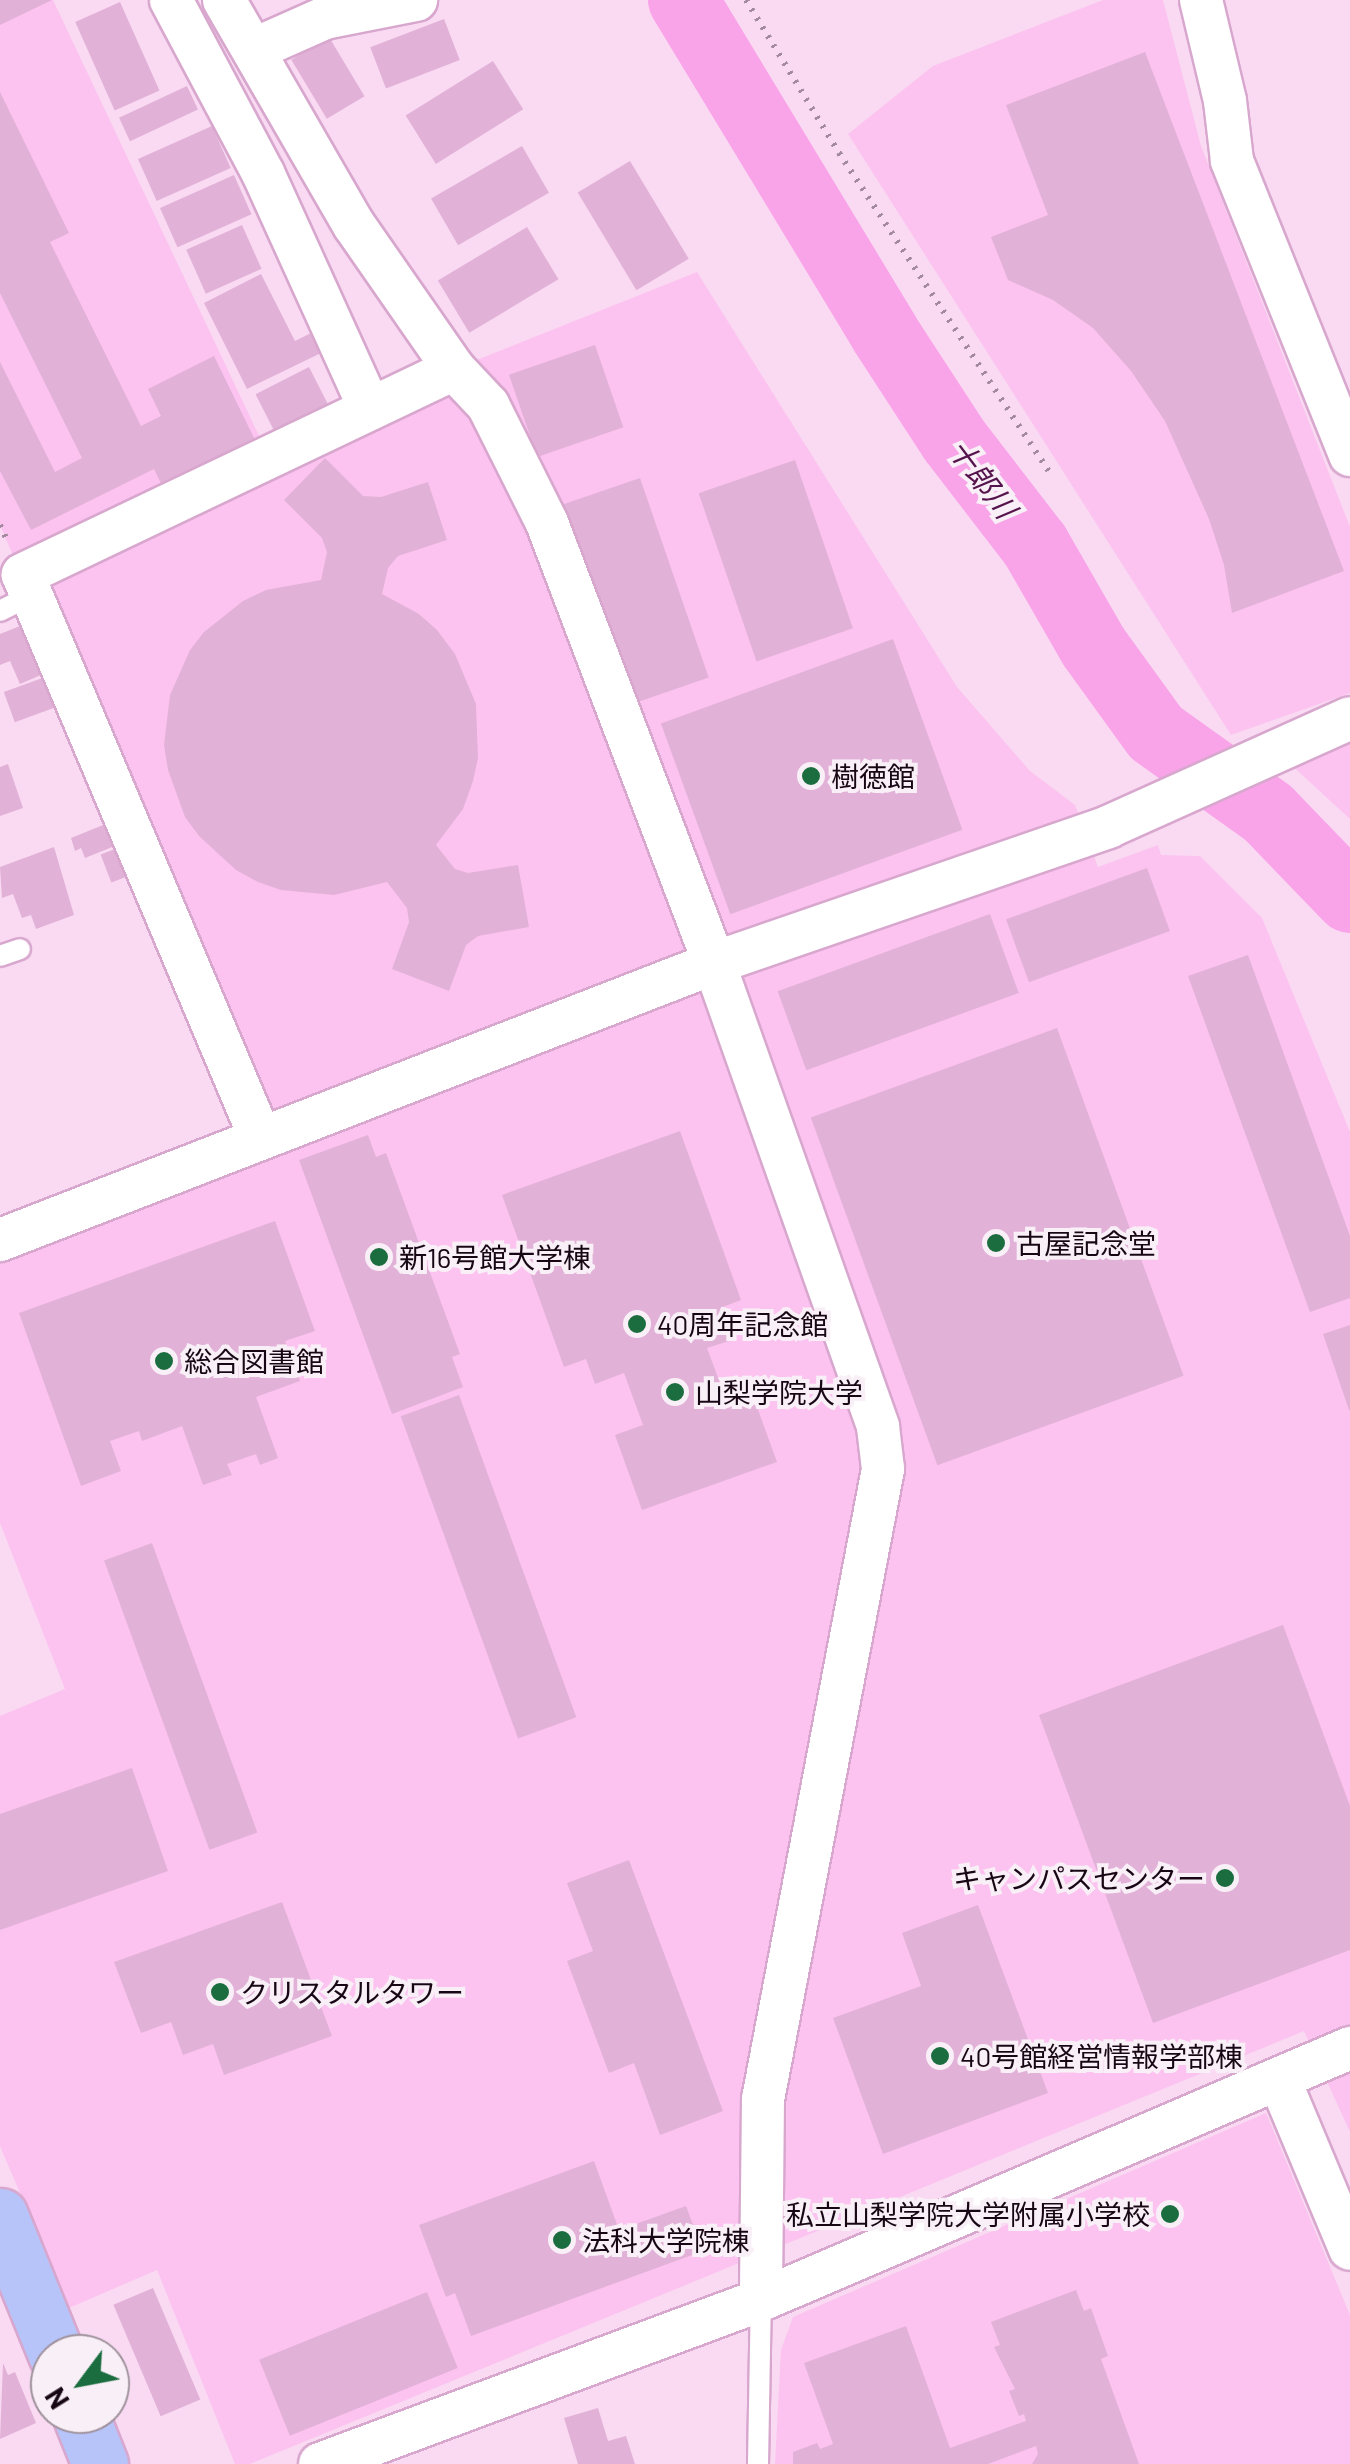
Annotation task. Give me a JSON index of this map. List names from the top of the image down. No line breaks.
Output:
{"water":["十郎川"],"places":["樹徳館","古屋記念堂","新16号館大学棟","40周年記念館","総合図書館","山梨学院大学","キャンパスセンター","クリスタルタワー","40号館経営情報学部棟","私立山梨学院大学附属小学校","法科大学院棟"],"north":"bottom left"}
